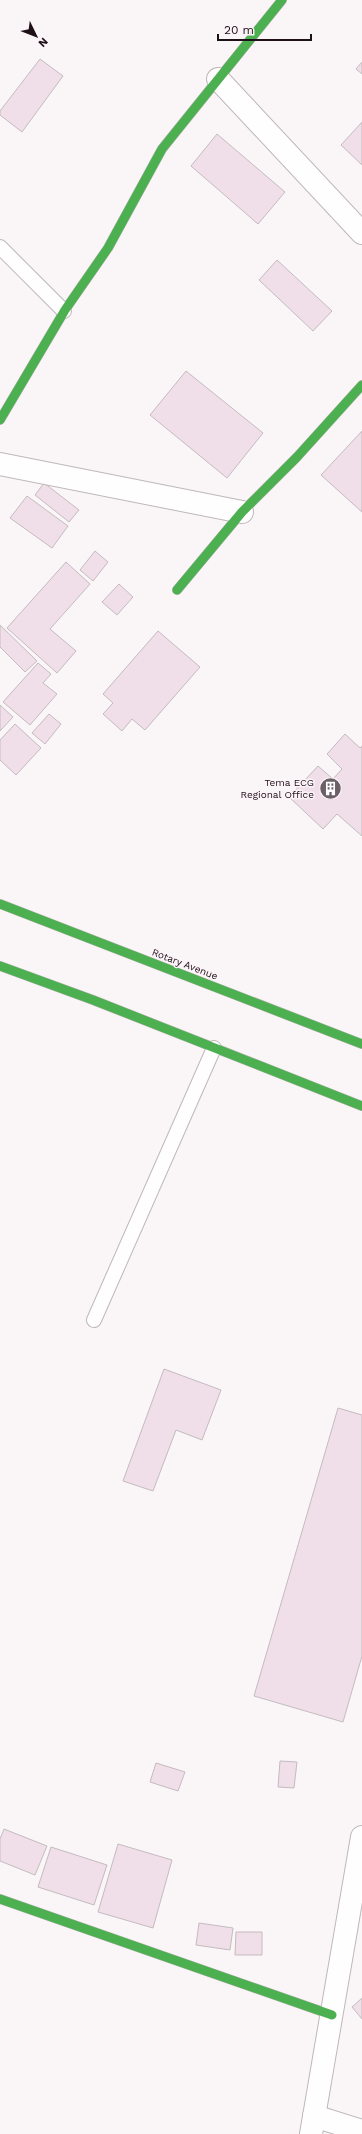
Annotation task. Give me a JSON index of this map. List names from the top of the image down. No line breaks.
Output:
{"streets":{"street":["Rotary Avenue"]},"places":{"building":["Tema ECG Regional Office"]},"scale_bar":"20 m","north":"bottom right"}
